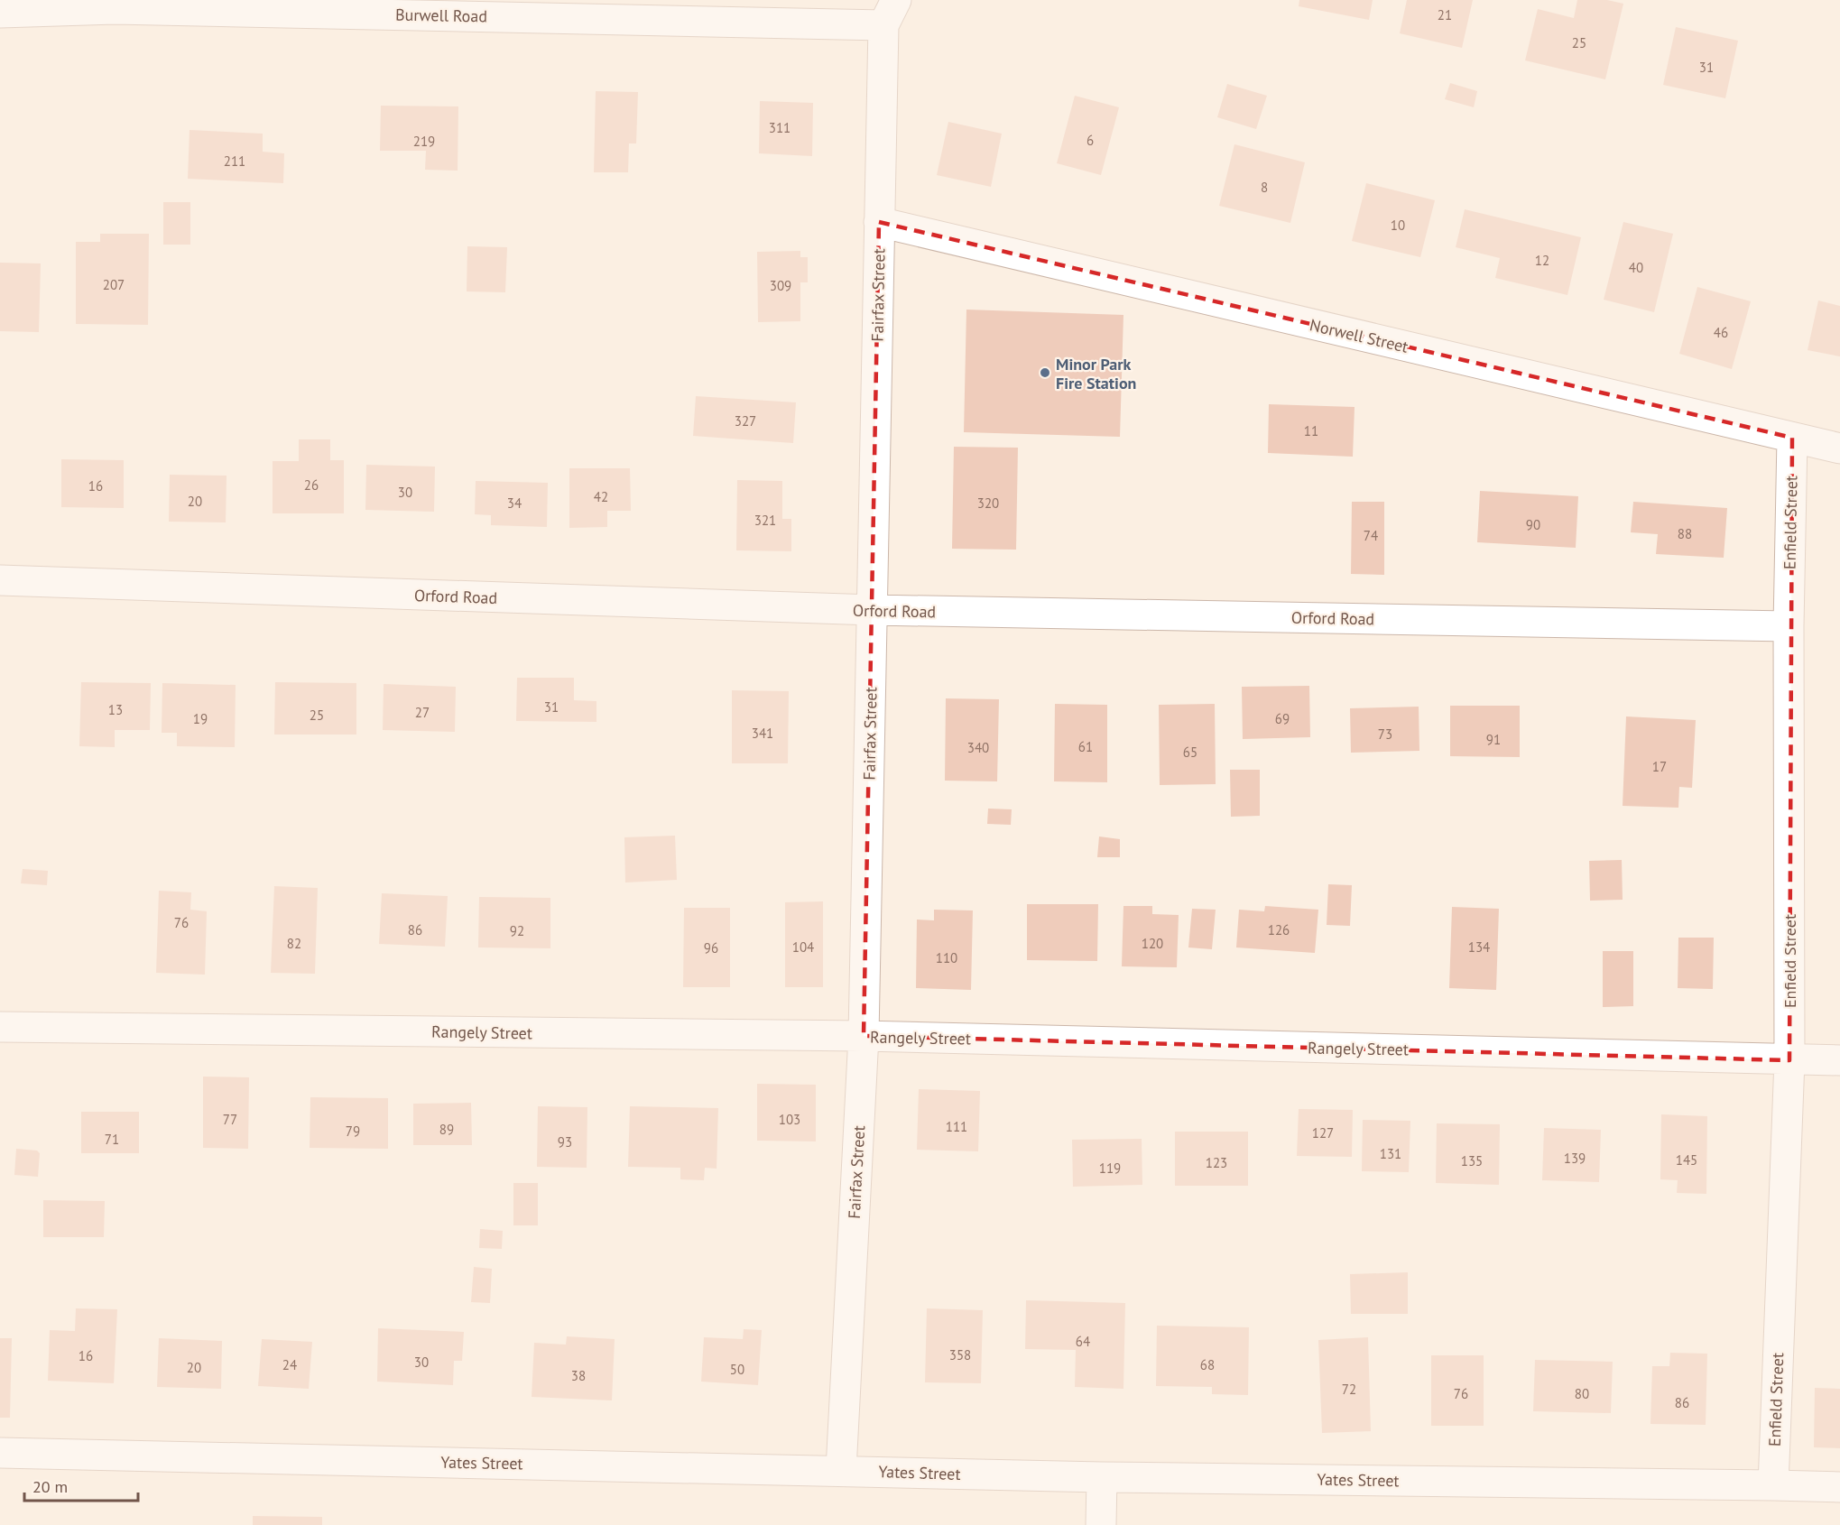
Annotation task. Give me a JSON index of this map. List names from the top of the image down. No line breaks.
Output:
{"streets":{"street":["Burwell Road","Fairfax Street","Norwell Street","Enfield Street","Orford Road","Rangely Street","Yates Street"]},"crossings":[["Burwell Road","Fairfax Street"],["Fairfax Street","Norwell Street"],["Fairfax Street","Orford Road"],["Fairfax Street","Rangely Street"],["Fairfax Street","Yates Street"],["Norwell Street","Enfield Street"],["Enfield Street","Orford Road"],["Enfield Street","Rangely Street"],["Enfield Street","Yates Street"]],"places":["Minor Park Fire Station"],"house_numbers":["21","25","31","311","6","219","211","8","10","12","40","207","309","46","327","11","26","16","30","42","20","34","320","321","90","88","74","31","13","27","25","19","69","341","73","91","61","340","65","17","76","86","126","92","82","120","104","134","96","110","77","103","111","89","79","127","71","93","131","139","145","135","123","119","64","358","16","30","24","68","20","50","38","72","76","80","86"],"scale_bar":"20 m"}
